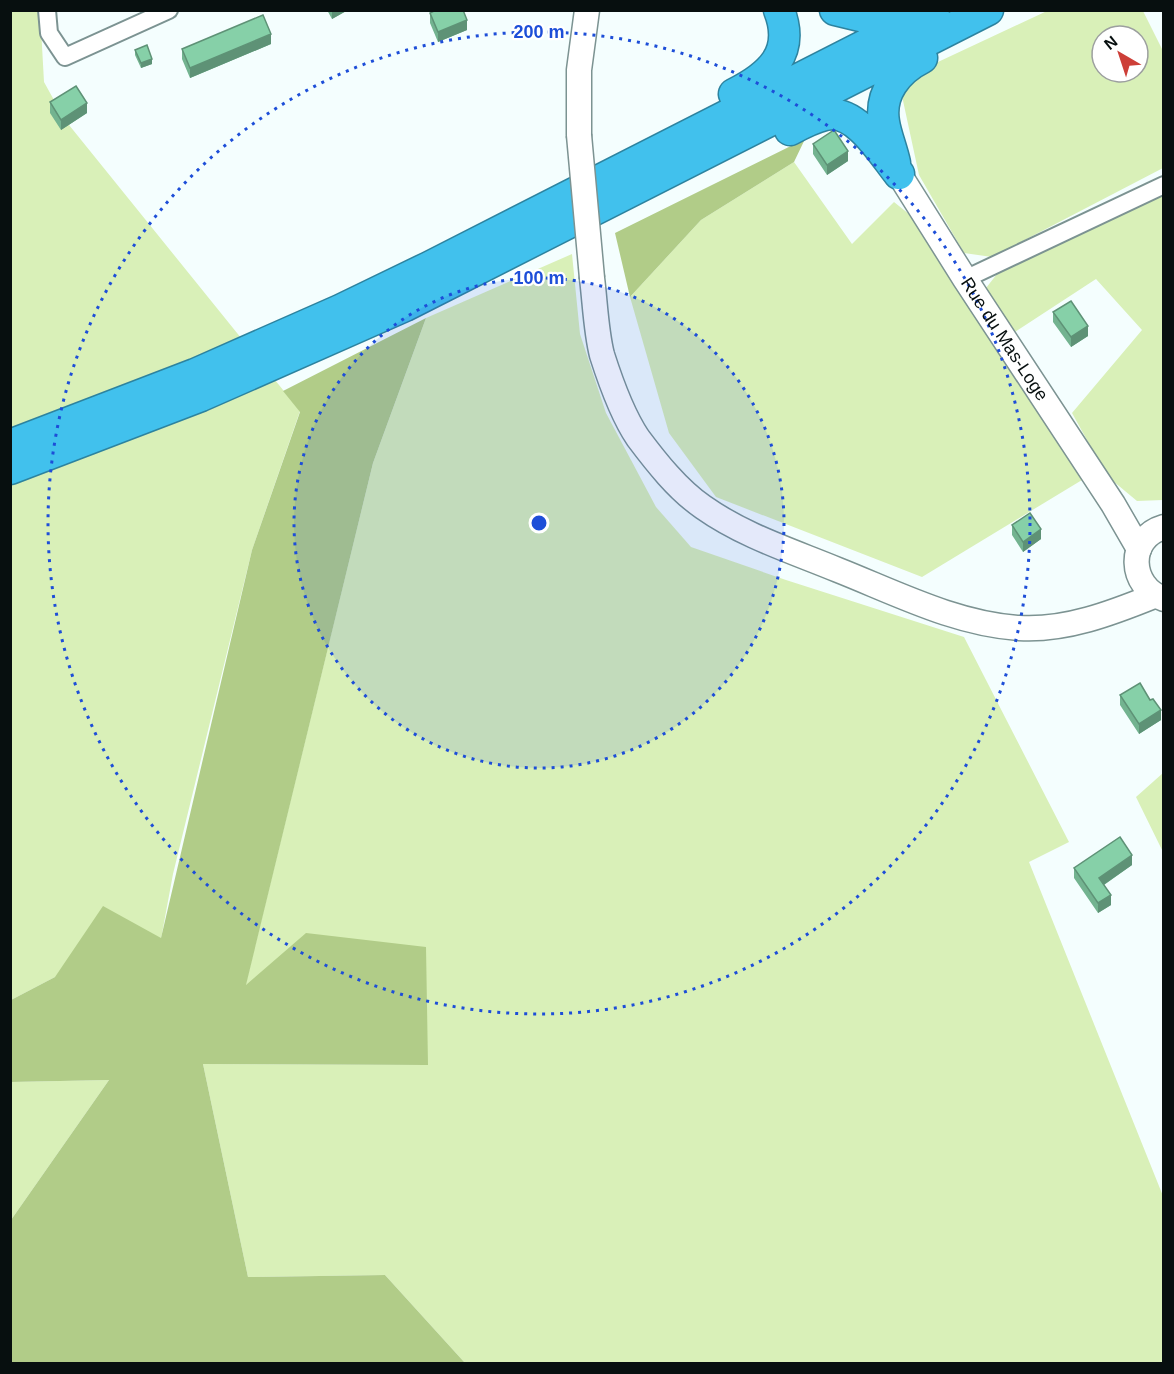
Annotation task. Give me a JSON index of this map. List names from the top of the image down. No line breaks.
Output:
{"streets":{"main road":["Rue du Mas-Loge"]},"north":"top left","rings":["200 m","100 m"]}
